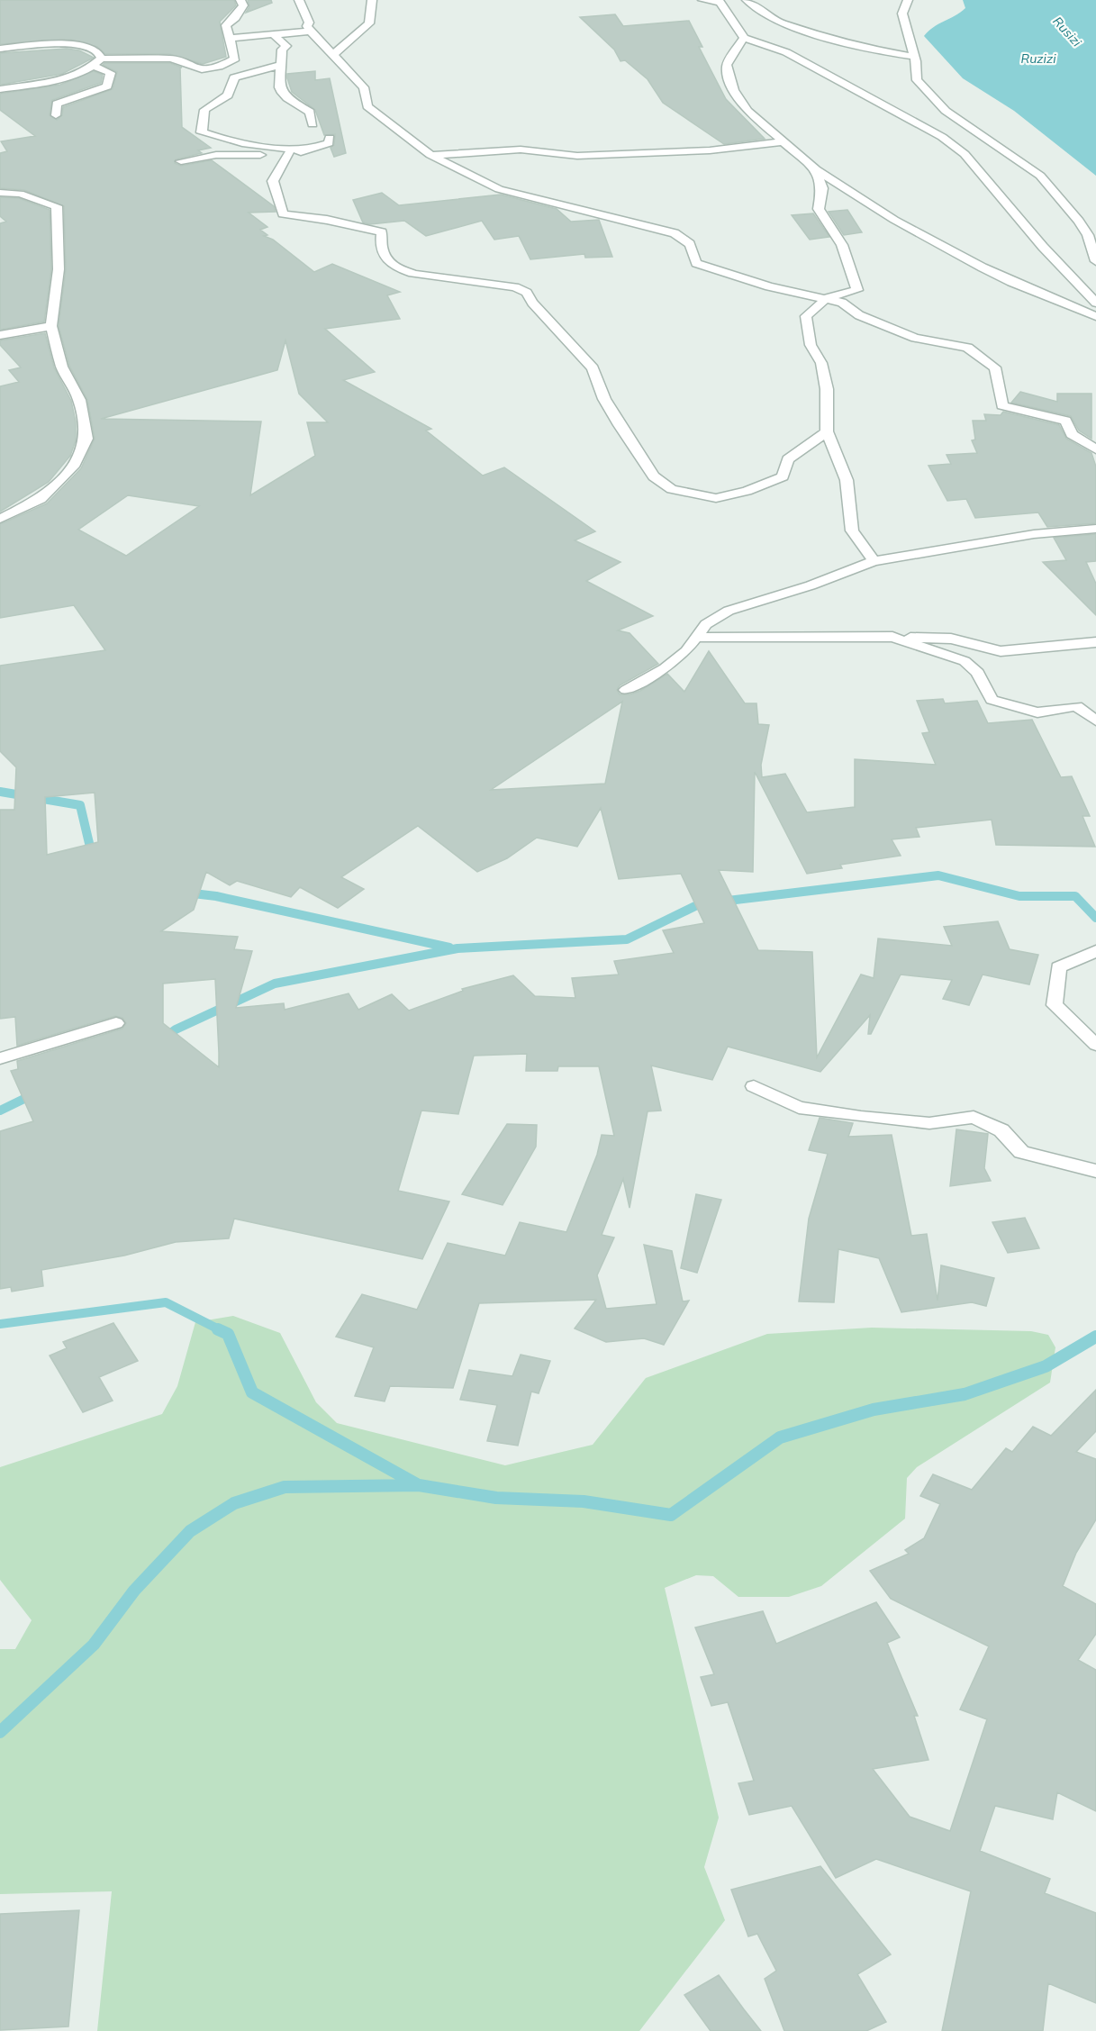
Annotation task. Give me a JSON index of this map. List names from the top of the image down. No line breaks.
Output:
{"water":["Rusizi","Ruzizi"]}
